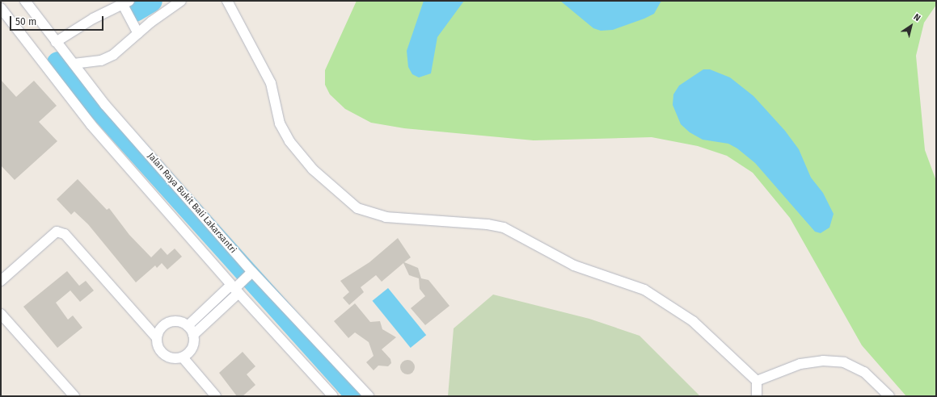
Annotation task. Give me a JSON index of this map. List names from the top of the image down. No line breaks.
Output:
{"streets":{"street":["Jalan Raya Bukit Bali Lakarsantri"]},"scale_bar":"50 m","north":"top right"}
